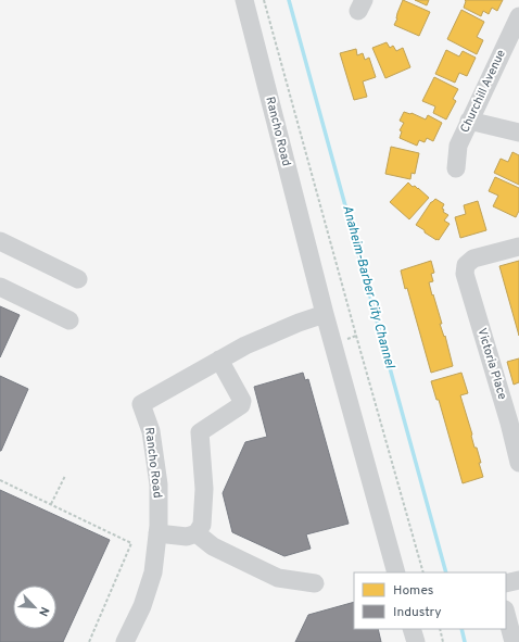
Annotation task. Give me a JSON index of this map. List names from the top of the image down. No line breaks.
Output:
{"streets":{"street":["Churchill Avenue","Rancho Road","Victoria Place"]},"water":["Anaheim-Barber City Channel"],"legend":["Homes","Industry"],"north":"bottom right"}
